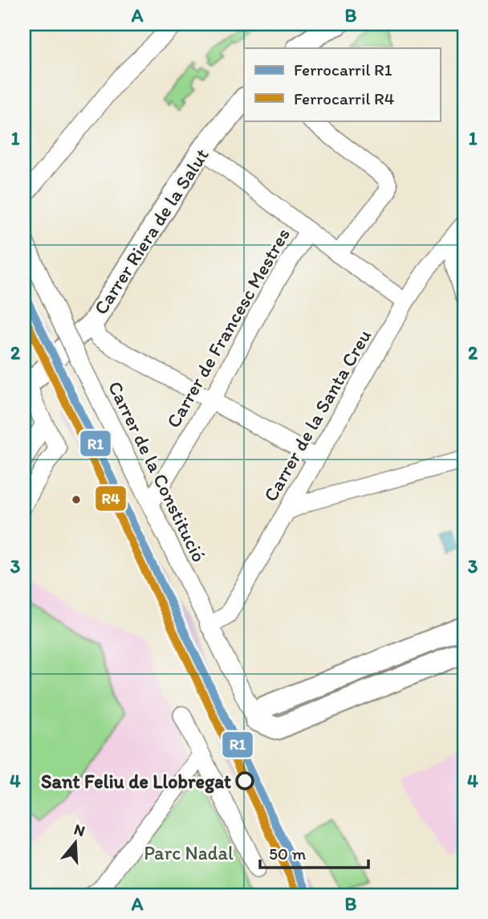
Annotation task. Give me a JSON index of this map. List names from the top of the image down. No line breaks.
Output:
{"streets":{"street":["Carrer Riera de la Salut","Carrer de Francesc Mestres","Carrer de la Santa Creu","Carrer de la Constitució"]},"crossings":[["Carrer de Francesc Mestres","Carrer de la Constitució"],["Carrer de la Santa Creu","Carrer de la Constitució"]],"parks":["Parc Nadal"],"places":["Sant Feliu de Llobregat"],"lines":["rail line R1","rail line R4"],"legend":["Ferrocarril R1","Ferrocarril R4"],"scale_bar":"50 m","north":"top","grid":{"columns":["A","B"],"rows":["1","2","3","4"]}}
